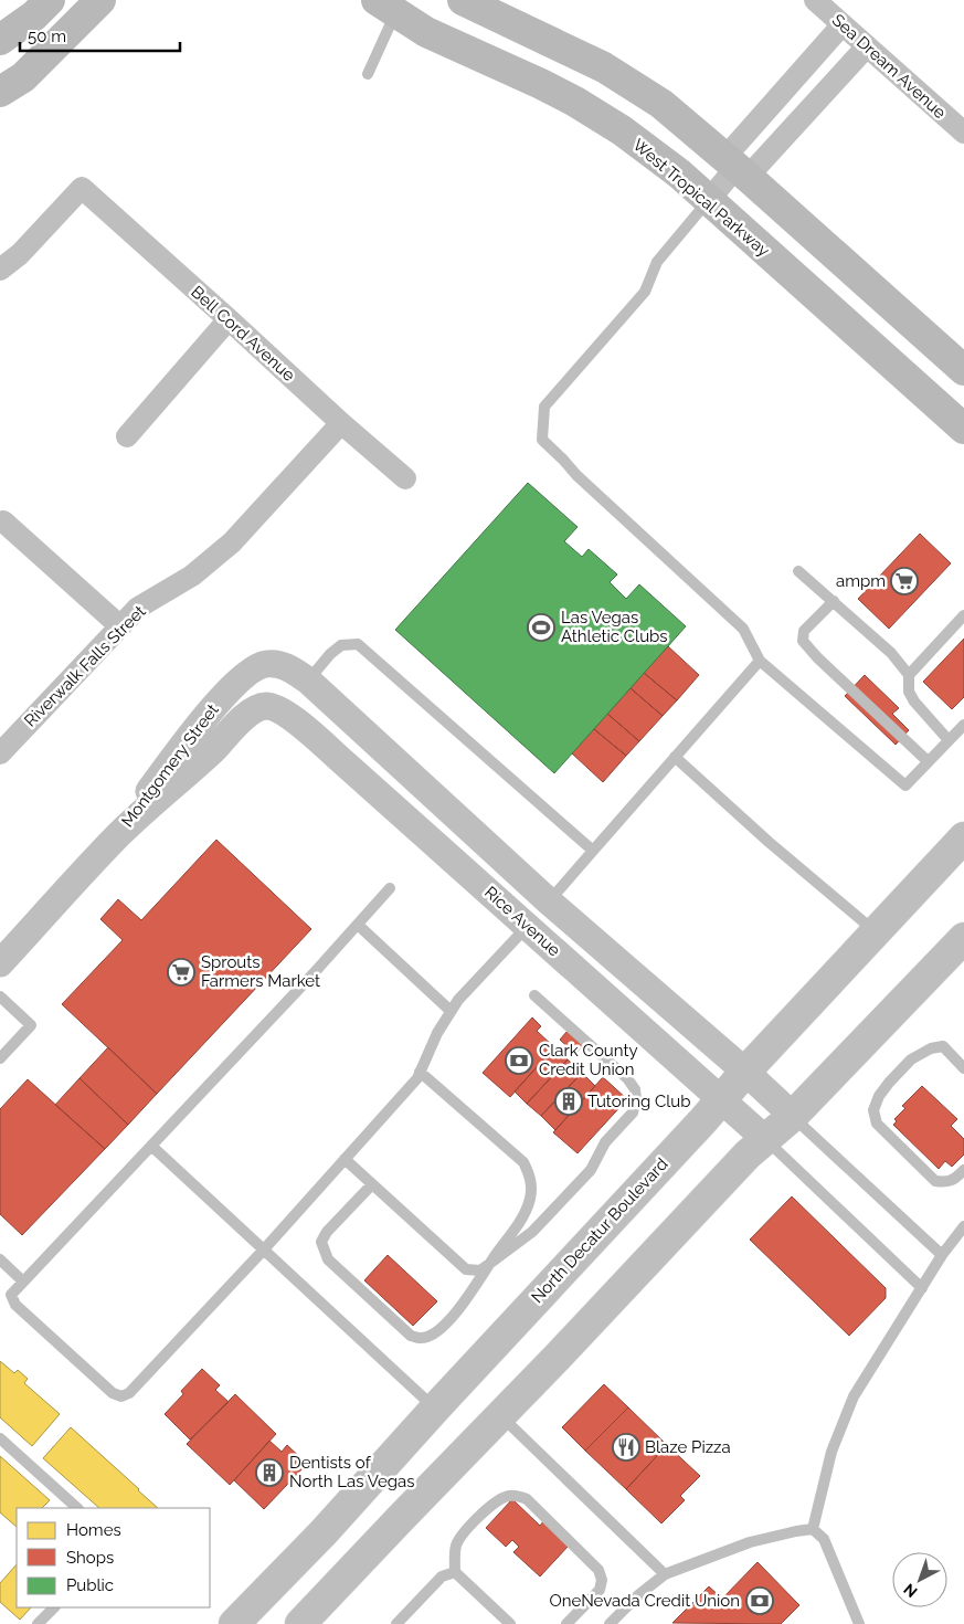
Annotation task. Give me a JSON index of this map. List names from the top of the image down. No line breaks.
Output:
{"streets":{"main road":["West Tropical Parkway","North Decatur Boulevard"],"street":["Sea Dream Avenue","Bell Cord Avenue","Riverwalk Falls Street","Montgomery Street","Rice Avenue"]},"crossings":[["Bell Cord Avenue","Riverwalk Falls Street"],["Montgomery Street","Rice Avenue"],["Rice Avenue","North Decatur Boulevard"]],"places":{"supermarket":["ampm","Sprouts Farmers Market"],"sports":["Las Vegas Athletic Clubs"],"bank":["Clark County Credit Union","OneNevada Credit Union"],"building":["Tutoring Club","Dentists of North Las Vegas"],"restaurant":["Blaze Pizza"]},"legend":["Homes","Shops","Public"],"scale_bar":"50 m","north":"bottom left"}
